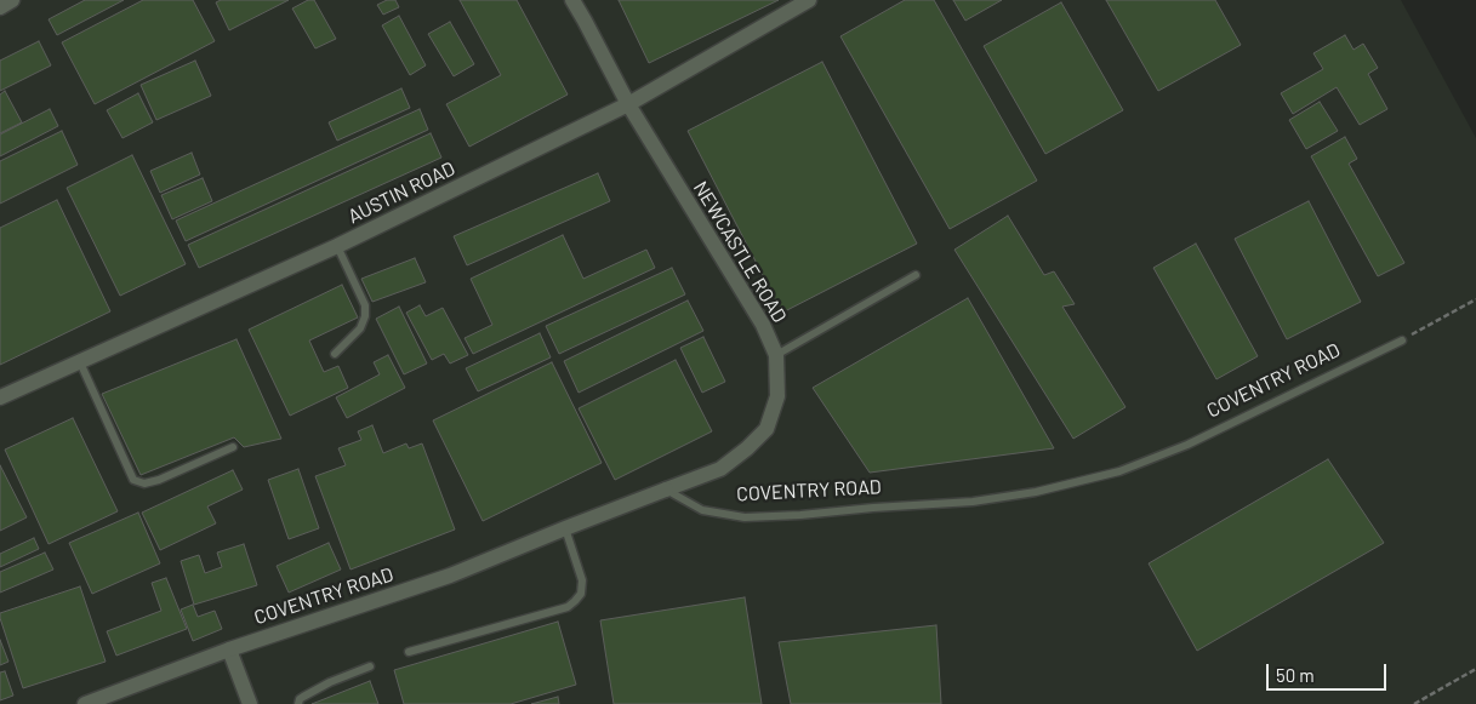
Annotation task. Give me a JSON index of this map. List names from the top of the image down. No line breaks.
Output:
{"streets":{"street":["AUSTIN ROAD","NEWCASTLE ROAD","COVENTRY ROAD"]},"crossings":[["AUSTIN ROAD","NEWCASTLE ROAD"],["NEWCASTLE ROAD","COVENTRY ROAD"]],"scale_bar":"50 m"}
